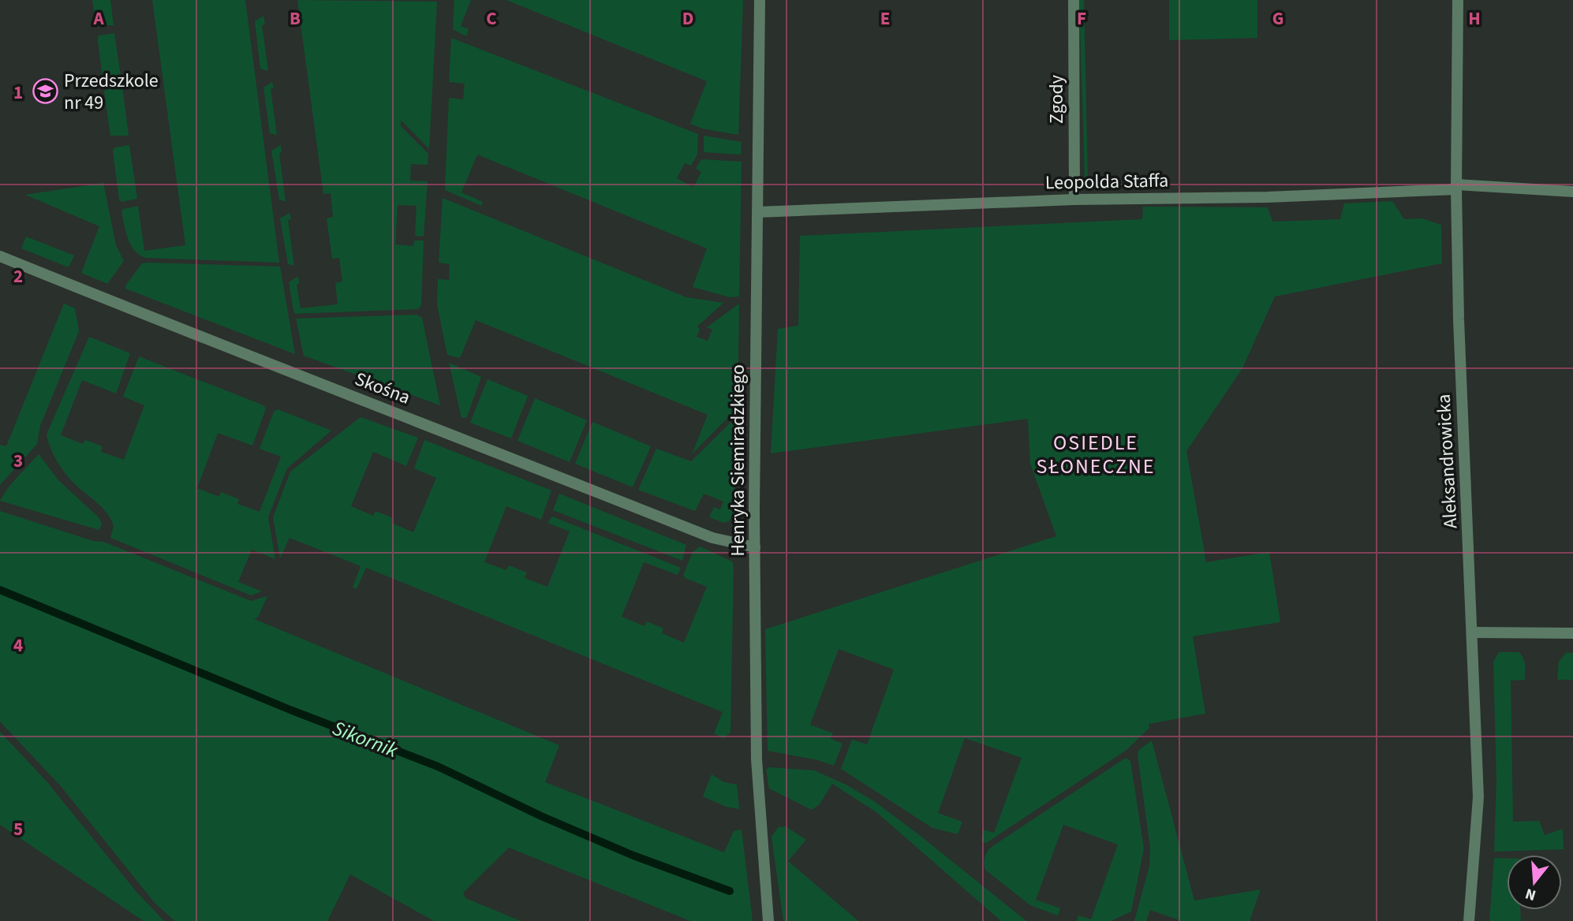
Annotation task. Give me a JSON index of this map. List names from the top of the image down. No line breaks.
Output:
{"streets":{"street":["Zgody","Leopolda Staffa","Skośna","Henryka Siemiradzkiego","Aleksandrowicka"]},"crossings":[["Zgody","Leopolda Staffa"],["Leopolda Staffa","Henryka Siemiradzkiego"],["Leopolda Staffa","Aleksandrowicka"],["Skośna","Henryka Siemiradzkiego"]],"districts":["OSIEDLE SŁONECZNE"],"water":["Sikornik"],"places":{"school or university":["Przedszkole nr 49"]},"north":"bottom","grid":{"columns":["A","B","C","D","E","F","G","H"],"rows":["1","2","3","4","5"]}}
